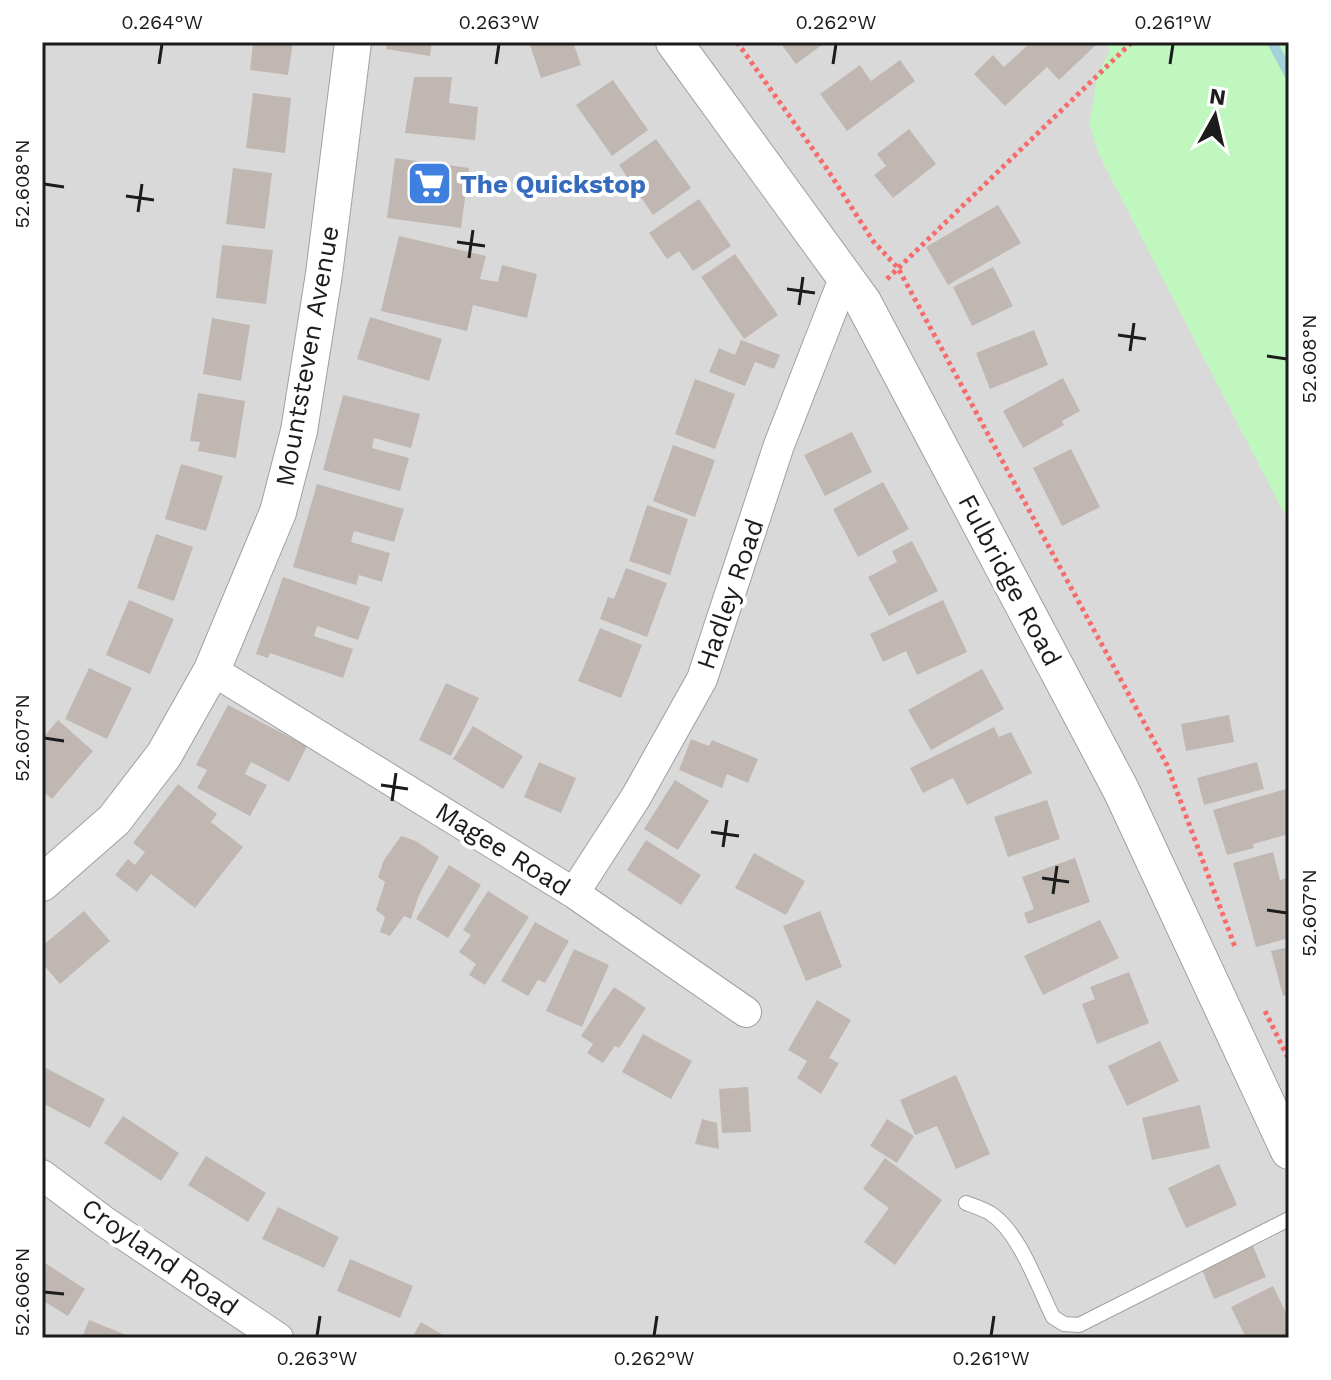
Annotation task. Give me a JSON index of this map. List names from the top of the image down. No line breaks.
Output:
{"streets":{"street":["Mountsteven Avenue","Fulbridge Road","Hadley Road","Magee Road","Croyland Road"]},"crossings":[["Mountsteven Avenue","Magee Road"],["Fulbridge Road","Hadley Road"],["Hadley Road","Magee Road"]],"places":{"supermarket":["The Quickstop"]},"north":"top","coordinates":["0.264°W","0.263°W","0.262°W","0.261°W","52.608°N","52.607°N","52.606°N"]}
